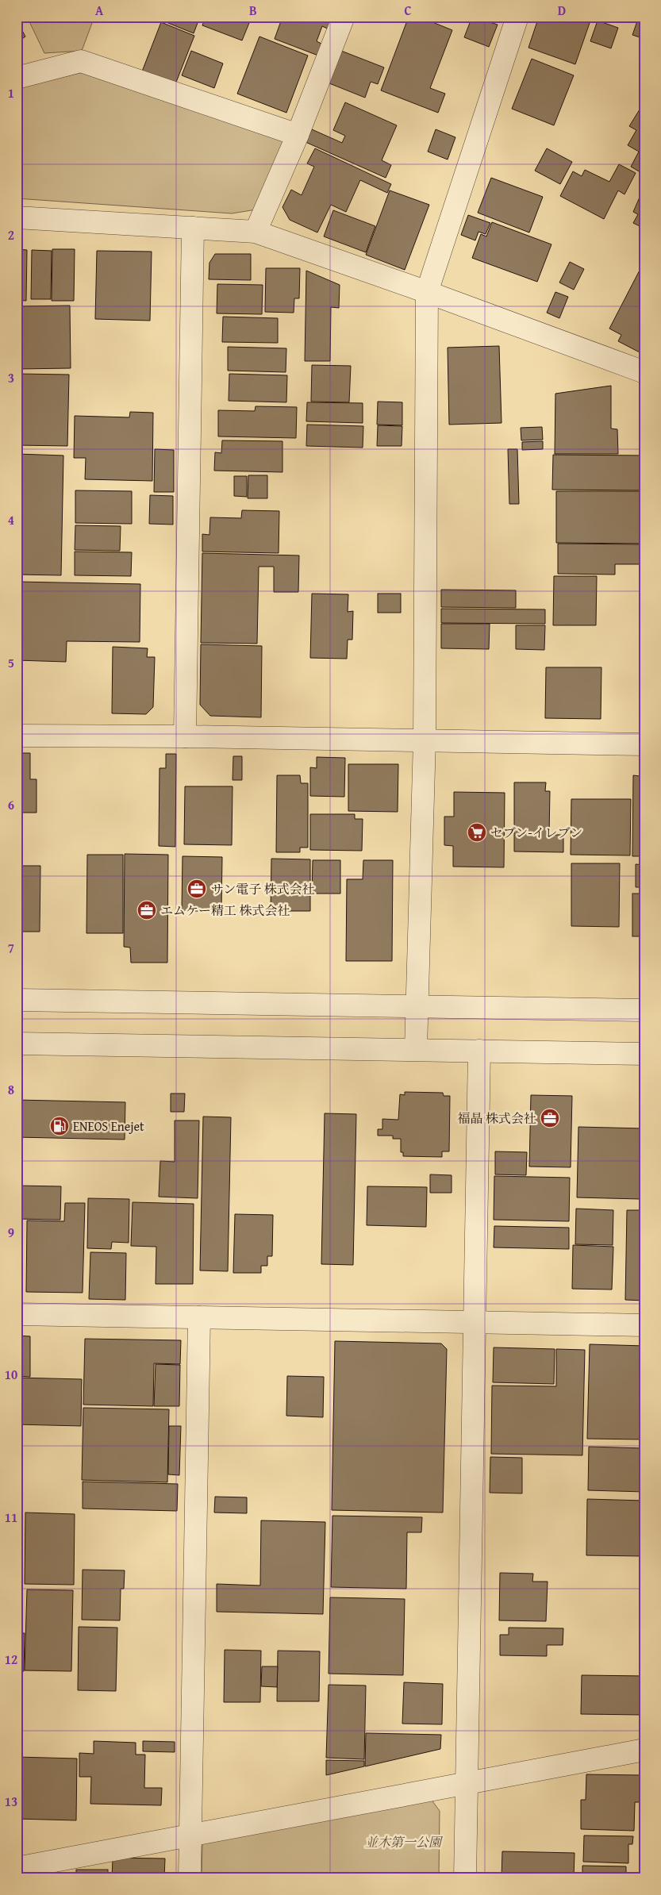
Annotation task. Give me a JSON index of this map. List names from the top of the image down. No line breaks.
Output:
{"parks":["並木第一公園"],"places":{"supermarket":["セブン-イレブン"],"office":["サン電子 株式会社","エムケー精工 株式会社","福晶 株式会社"],"fuel station":["ENEOS Enejet"]},"grid":{"columns":["A","B","C","D"],"rows":["1","2","3","4","5","6","7","8","9","10","11","12","13"]}}
